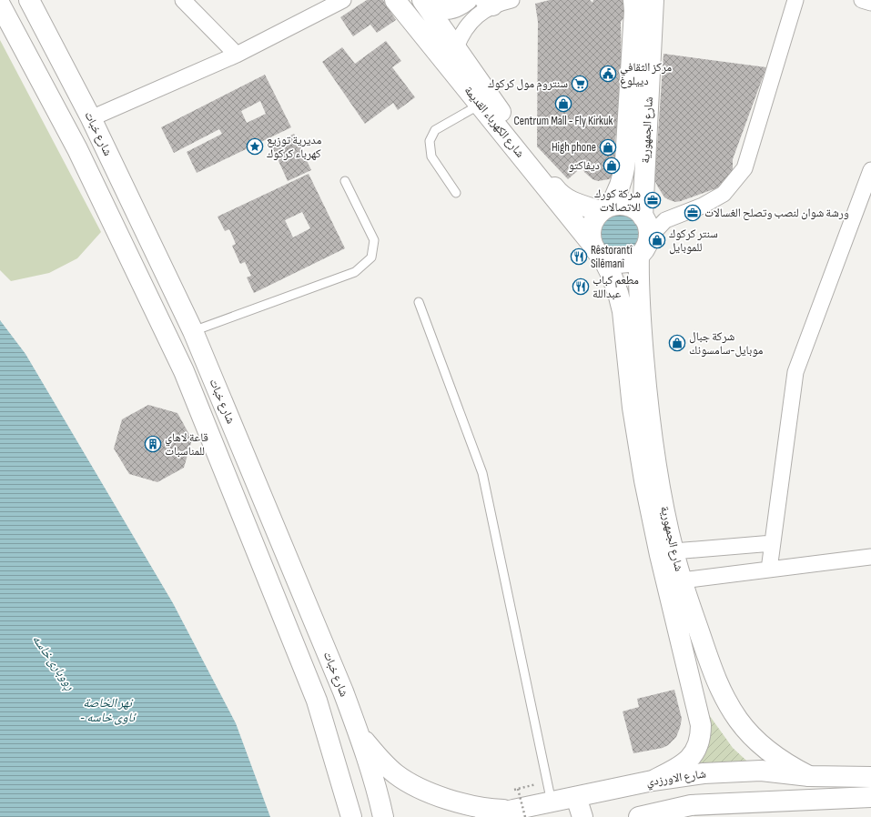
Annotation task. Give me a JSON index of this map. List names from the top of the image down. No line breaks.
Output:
{"streets":{"main road":["شارع الكهرباء القديمة","شارع الجمهورية","شارع خبات","شارع الاورزدي"]},"crossings":[["شارع الكهرباء القديمة","شارع الجمهورية"],["شارع الجمهورية","شارع الاورزدي"]],"water":["ڕووباری خاسە","نهر الخاصة - ئاوی خاسە"],"places":{"public building":["مركز الثقافي دييلوغ"],"supermarket":["سنتروم مول كركوك"],"shop":["Centrum Mall - Fly Kirkuk","High phone","ديفاكتو","سنتر كركوك للموبايل","شركة جبال موبايل-سامسونك"],"place":["مديرية توزيع كهرباء كركوك"],"office":["شركة كورك للاتصالات","ورشة شوان لنصب وتصلح الغسالات"],"restaurant":["Rêstorantî Silêmanî","مطعم كباب عبداللة"],"building":["قاعة لاهاي للمناسبات"]}}
